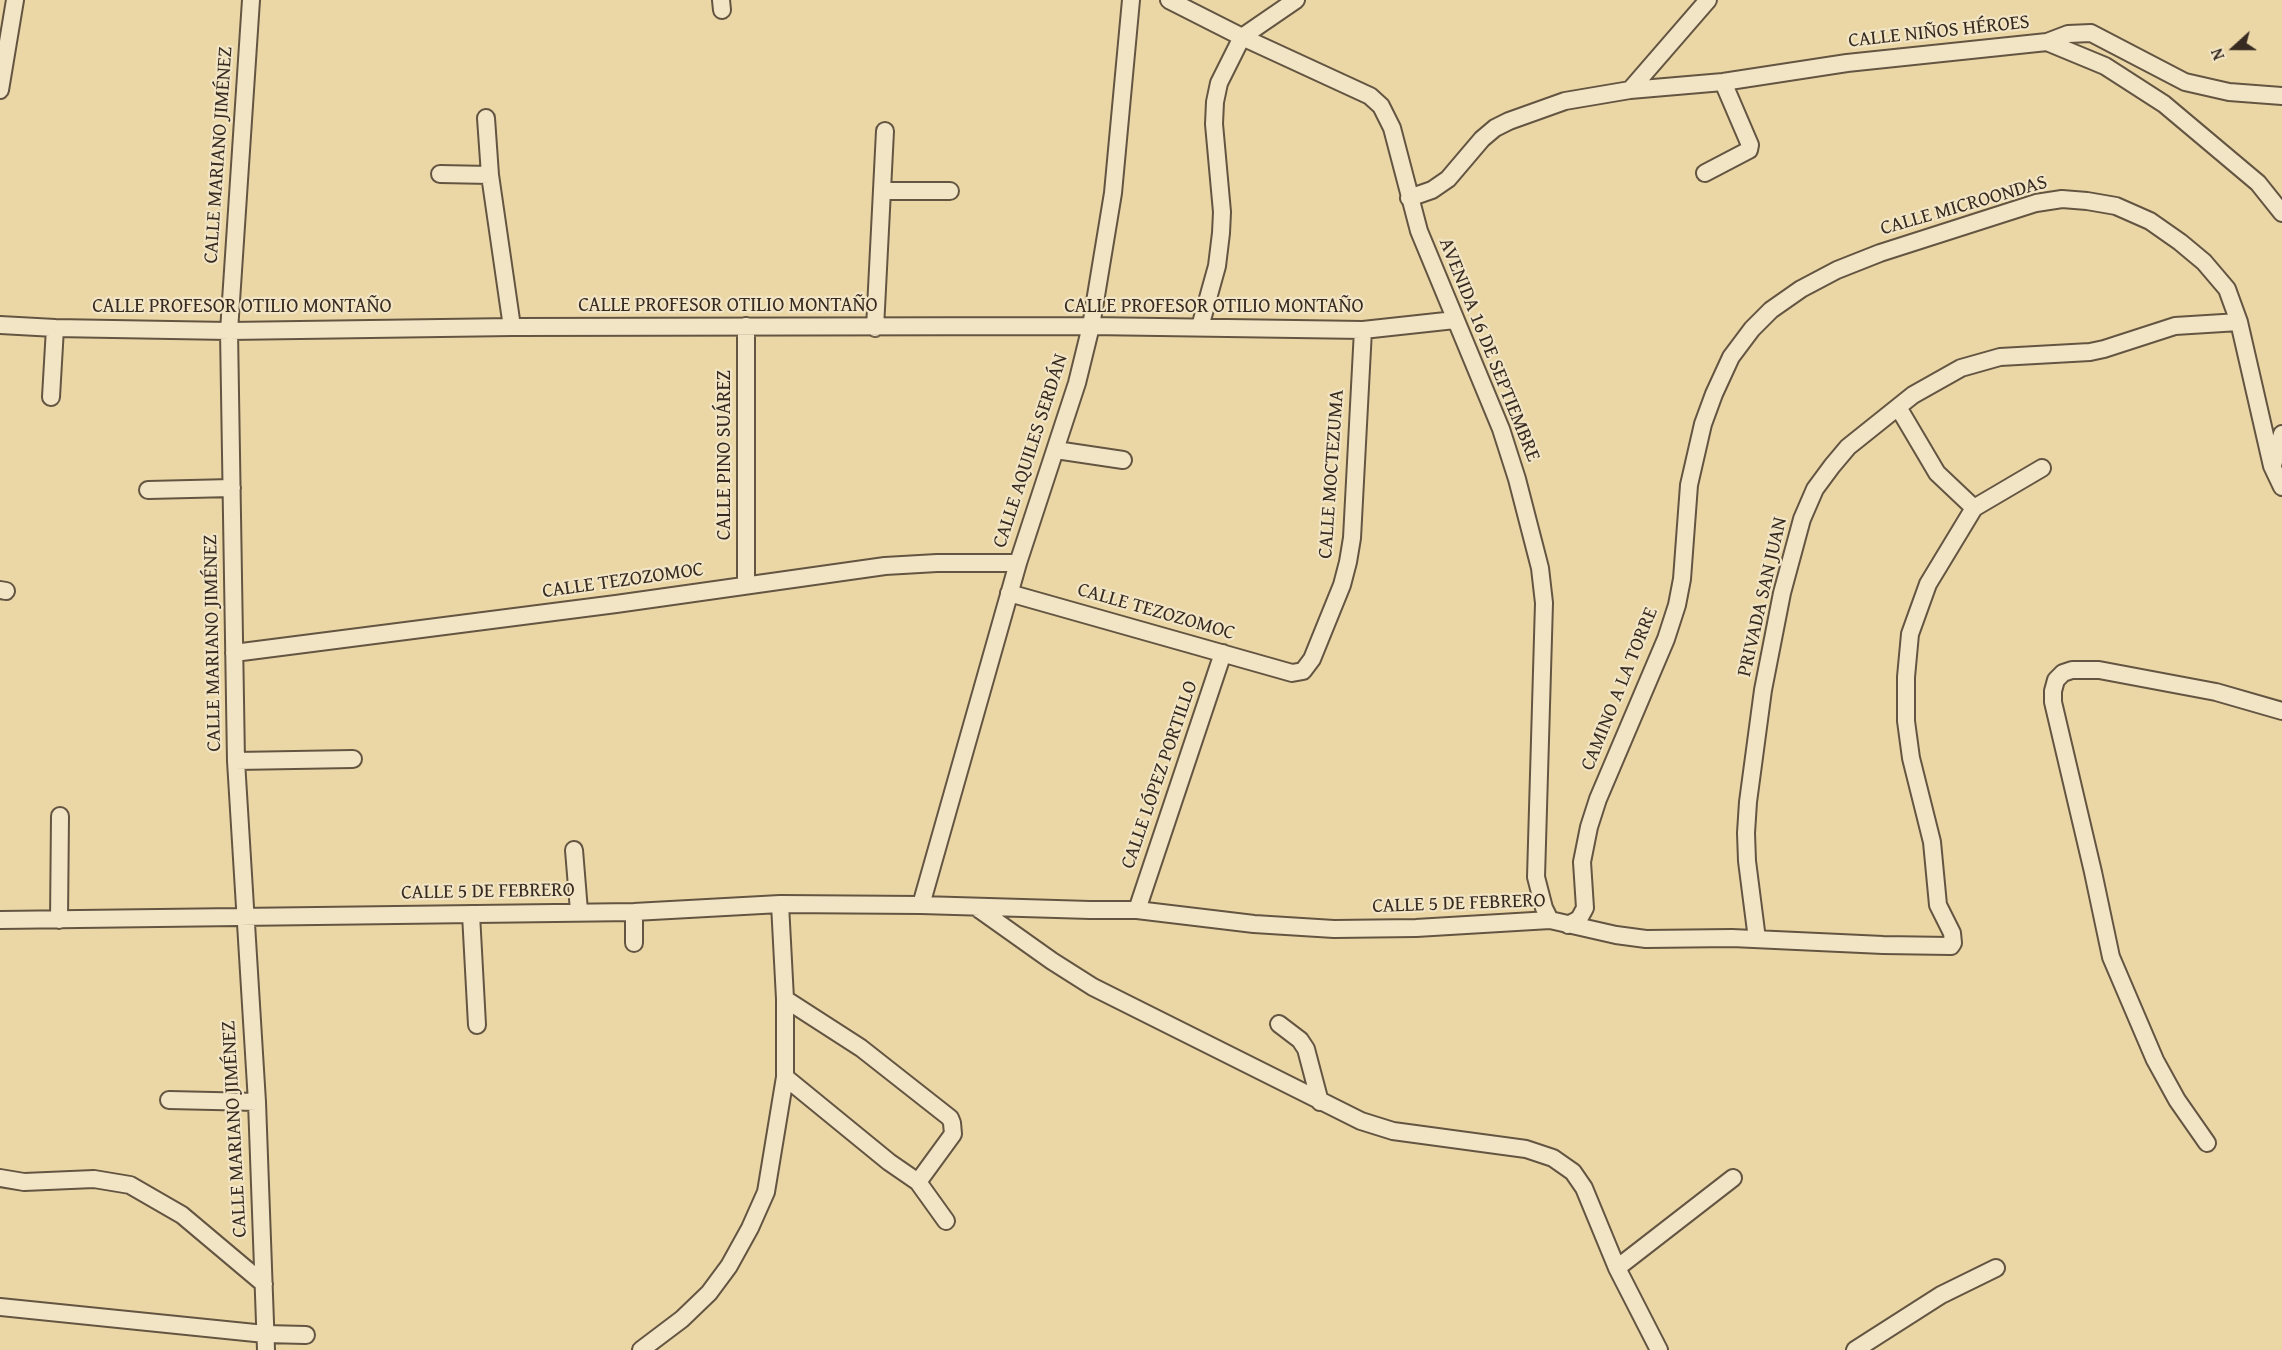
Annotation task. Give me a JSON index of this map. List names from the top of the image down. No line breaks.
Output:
{"streets":{"street":["CALLE NIÑOS HÉROES","CALLE MARIANO JIMÉNEZ","CALLE MICROONDAS","CALLE PROFESOR OTILIO MONTAÑO","AVENIDA 16 DE SEPTIEMBRE","CALLE AQUILES SERDÁN","CALLE PINO SUÁREZ","CALLE MOCTEZUMA","CALLE TEZOZOMOC","PRIVADA SAN JUAN","CAMINO A LA TORRE","CALLE LÓPEZ PORTILLO","CALLE 5 DE FEBRERO"]},"crossings":[["CALLE NIÑOS HÉROES","AVENIDA 16 DE SEPTIEMBRE"],["CALLE MARIANO JIMÉNEZ","CALLE PROFESOR OTILIO MONTAÑO"],["CALLE MARIANO JIMÉNEZ","CALLE TEZOZOMOC"],["CALLE MARIANO JIMÉNEZ","CALLE 5 DE FEBRERO"],["CALLE MICROONDAS","PRIVADA SAN JUAN"],["CALLE MICROONDAS","CAMINO A LA TORRE"],["CALLE PROFESOR OTILIO MONTAÑO","AVENIDA 16 DE SEPTIEMBRE"],["CALLE PROFESOR OTILIO MONTAÑO","CALLE AQUILES SERDÁN"],["CALLE PROFESOR OTILIO MONTAÑO","CALLE PINO SUÁREZ"],["CALLE PROFESOR OTILIO MONTAÑO","CALLE MOCTEZUMA"],["AVENIDA 16 DE SEPTIEMBRE","CALLE 5 DE FEBRERO"],["CALLE AQUILES SERDÁN","CALLE TEZOZOMOC"],["CALLE AQUILES SERDÁN","CALLE 5 DE FEBRERO"],["CALLE PINO SUÁREZ","CALLE TEZOZOMOC"],["CALLE MOCTEZUMA","CALLE TEZOZOMOC"],["CALLE TEZOZOMOC","CALLE LÓPEZ PORTILLO"],["PRIVADA SAN JUAN","CALLE 5 DE FEBRERO"],["CAMINO A LA TORRE","CALLE 5 DE FEBRERO"],["CALLE LÓPEZ PORTILLO","CALLE 5 DE FEBRERO"]],"north":"left"}
